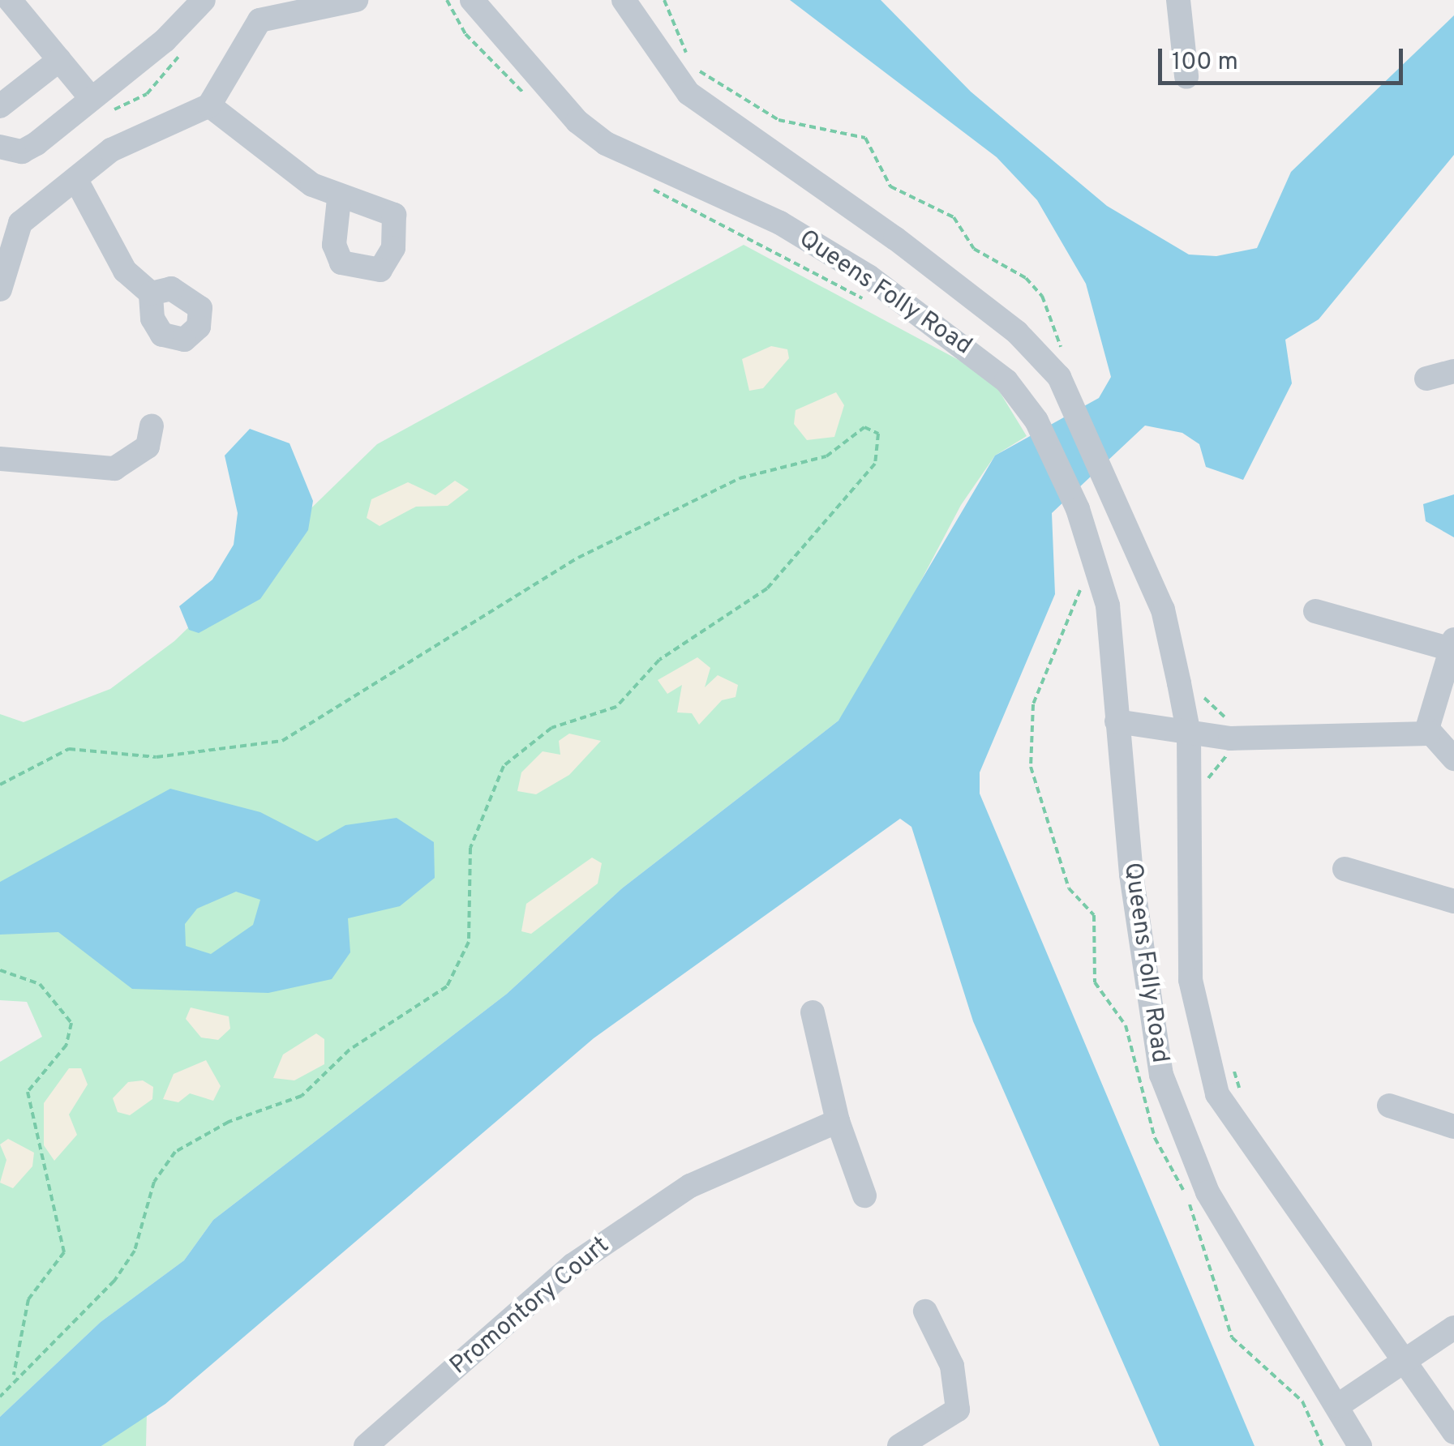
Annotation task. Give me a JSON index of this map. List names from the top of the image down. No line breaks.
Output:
{"streets":{"street":["Queens Folly Road","Promontory Court"]},"scale_bar":"100 m"}
